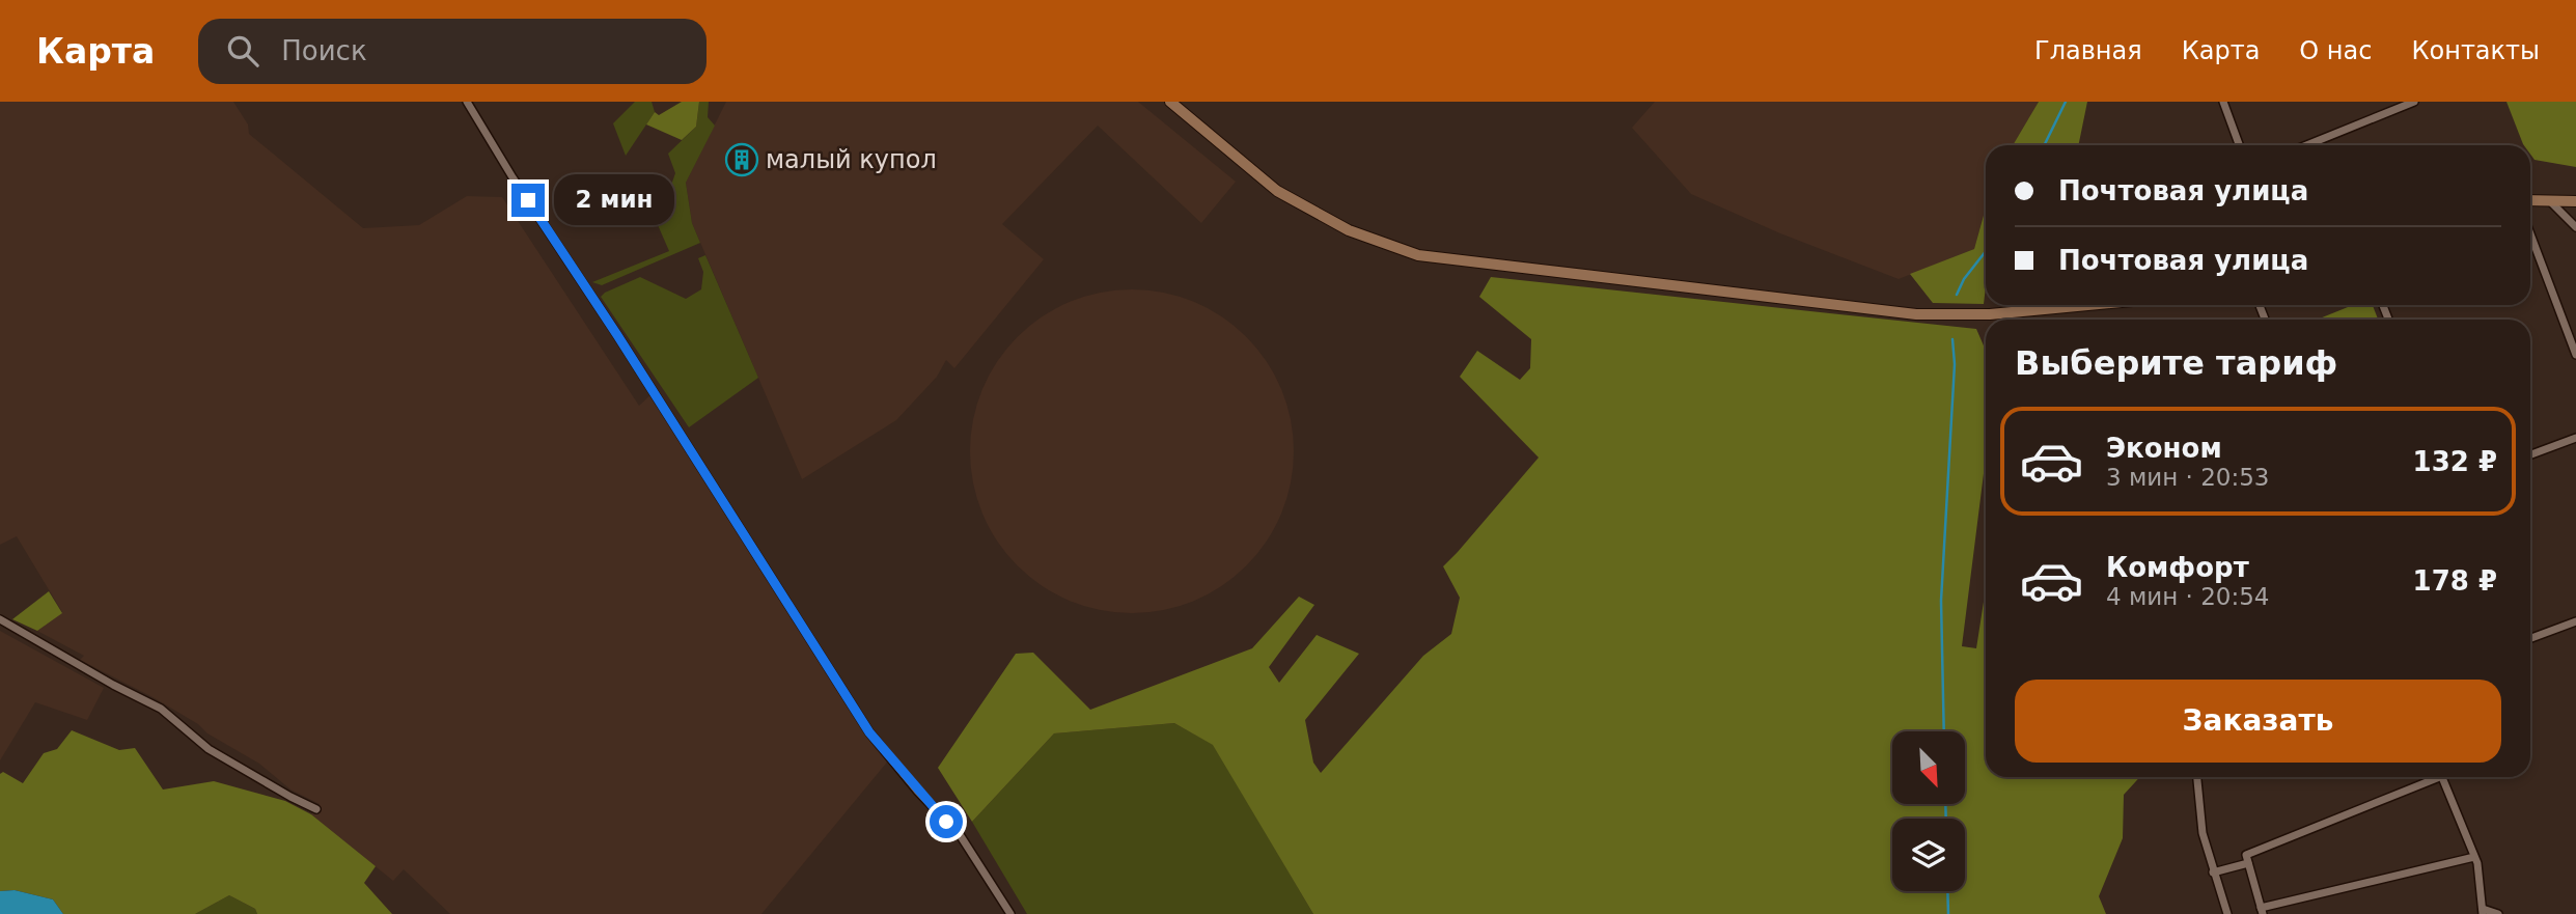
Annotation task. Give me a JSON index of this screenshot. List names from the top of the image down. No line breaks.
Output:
{"places":{"building":["малый купол"]},"north":"bottom right","page":{"header":"Карта","search":"Поиск","nav":["Главная","Карта","О нас","Контакты"],"banner":["Почтовая улица","Почтовая улица"],"bubble":"2 мин","heading":"Выберите тариф","list":[{"name":"Эконом","note":"3 мин · 20:53","value":"132 ₽"},{"name":"Комфорт","note":"4 мин · 20:54","value":"178 ₽"}],"buttons":"Заказать"}}
